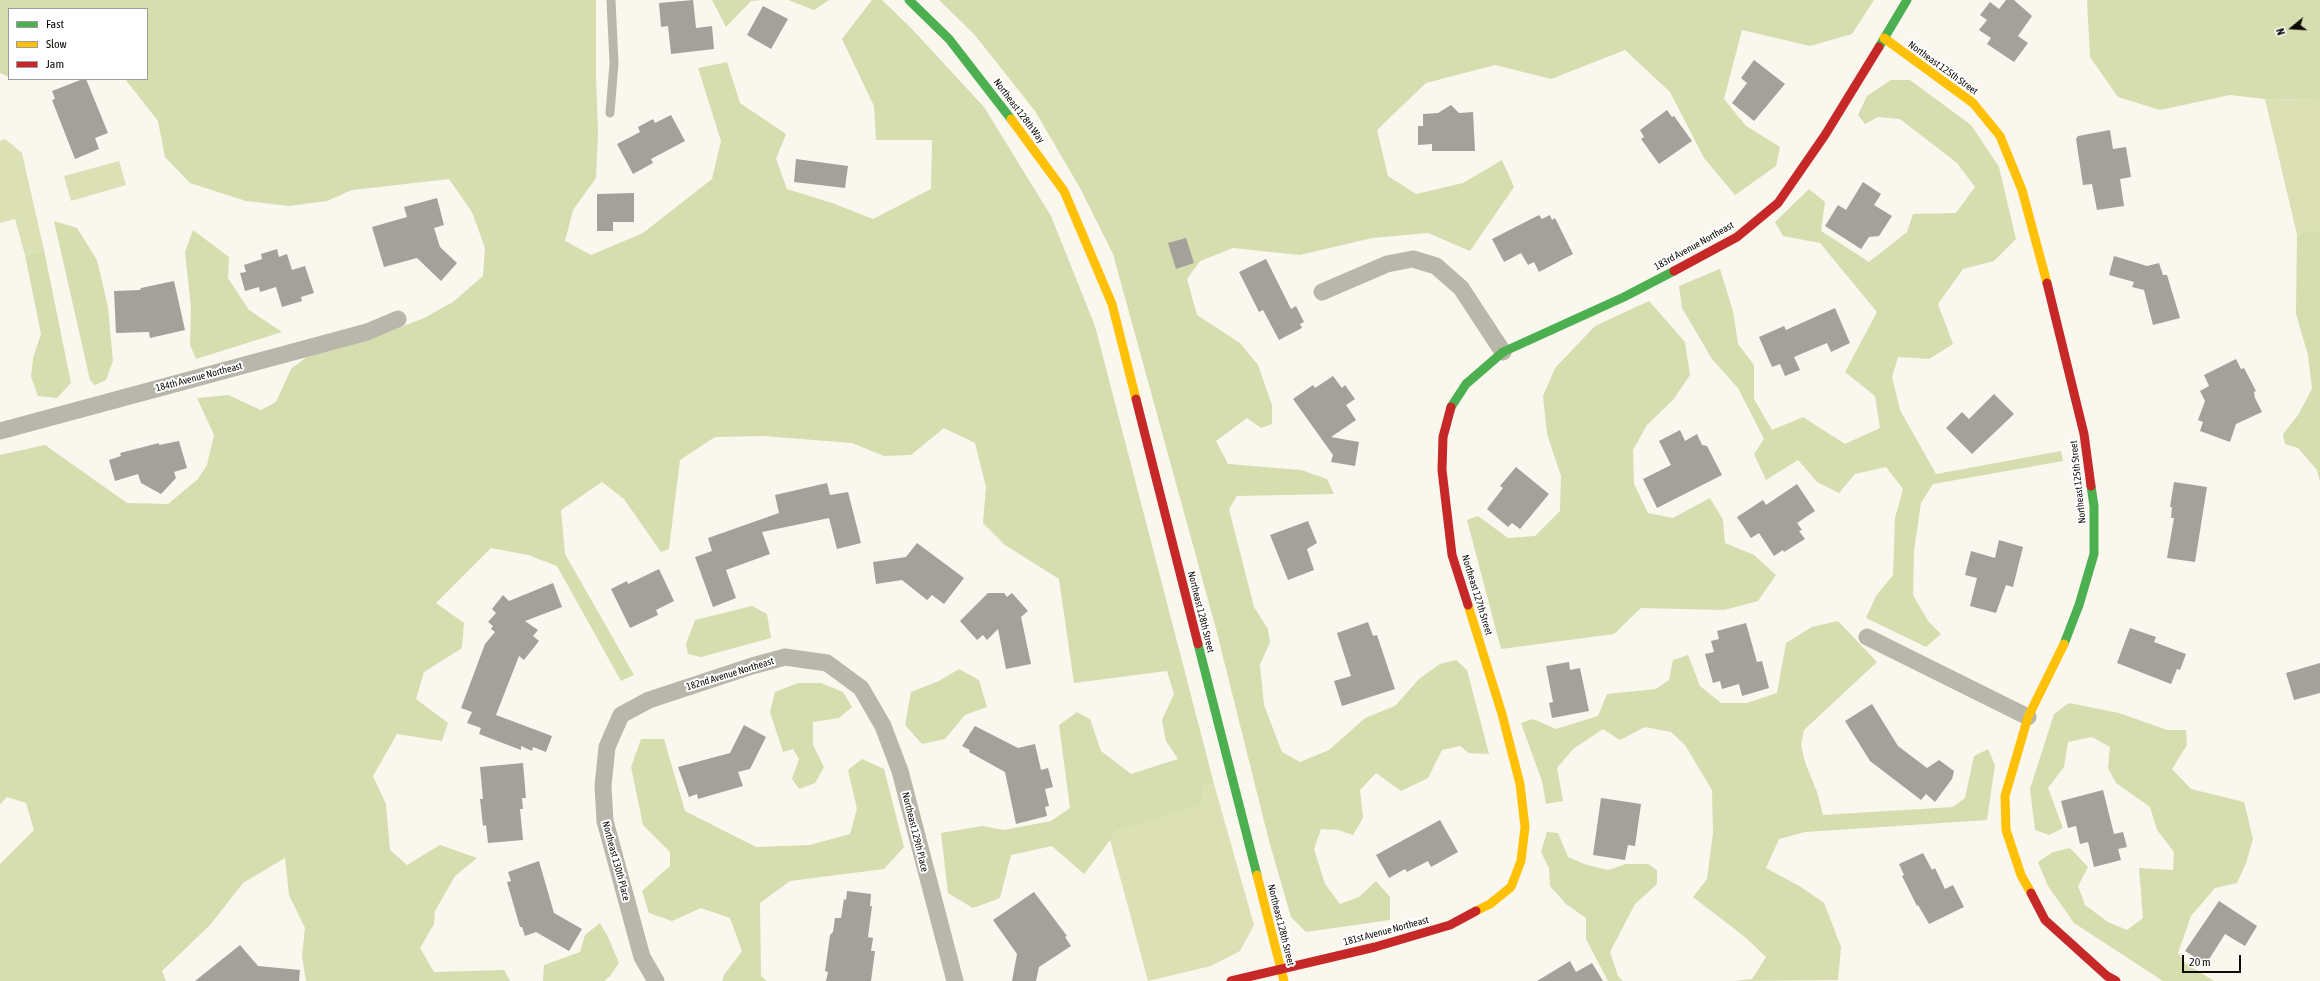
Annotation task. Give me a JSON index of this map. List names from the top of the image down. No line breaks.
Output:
{"streets":{"street":["Northeast 125th Street","Northeast 128th Way","183rd Avenue Northeast","184th Avenue Northeast","Northeast 127th Street","Northeast 128th Street","182nd Avenue Northeast","Northeast 129th Place","Northeast 130th Place","181st Avenue Northeast"]},"crossings":[["Northeast 125th Street","183rd Avenue Northeast"],["Northeast 128th Way","Northeast 128th Street"],["183rd Avenue Northeast","Northeast 127th Street"],["Northeast 127th Street","181st Avenue Northeast"],["Northeast 128th Street","181st Avenue Northeast"],["182nd Avenue Northeast","Northeast 129th Place"],["182nd Avenue Northeast","Northeast 130th Place"]],"legend":["Fast","Slow","Jam"],"scale_bar":"20 m","north":"left"}
